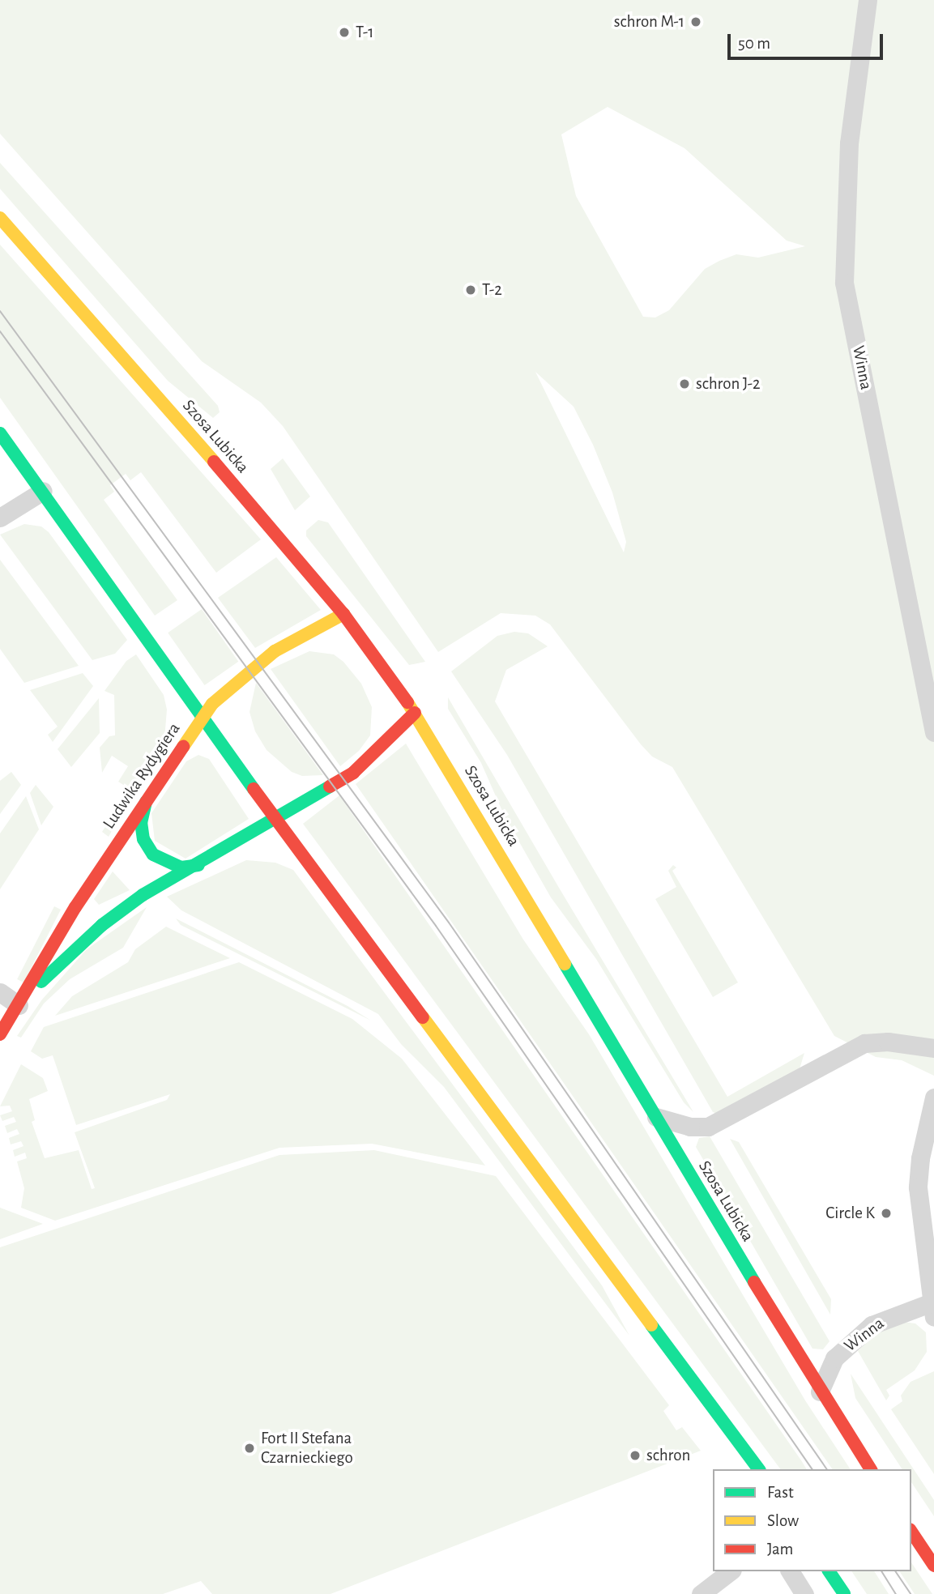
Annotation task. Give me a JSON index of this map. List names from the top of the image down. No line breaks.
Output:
{"streets":{"main road":["Szosa Lubicka","Ludwika Rydygiera"],"street":["Winna"]},"crossings":[["Winna","Szosa Lubicka"],["Szosa Lubicka","Ludwika Rydygiera"]],"places":["schron M-1","T-1","T-2","schron J-2","Circle K","Fort II Stefana Czarnieckiego","schron"],"legend":["Fast","Slow","Jam"],"scale_bar":"50 m"}
